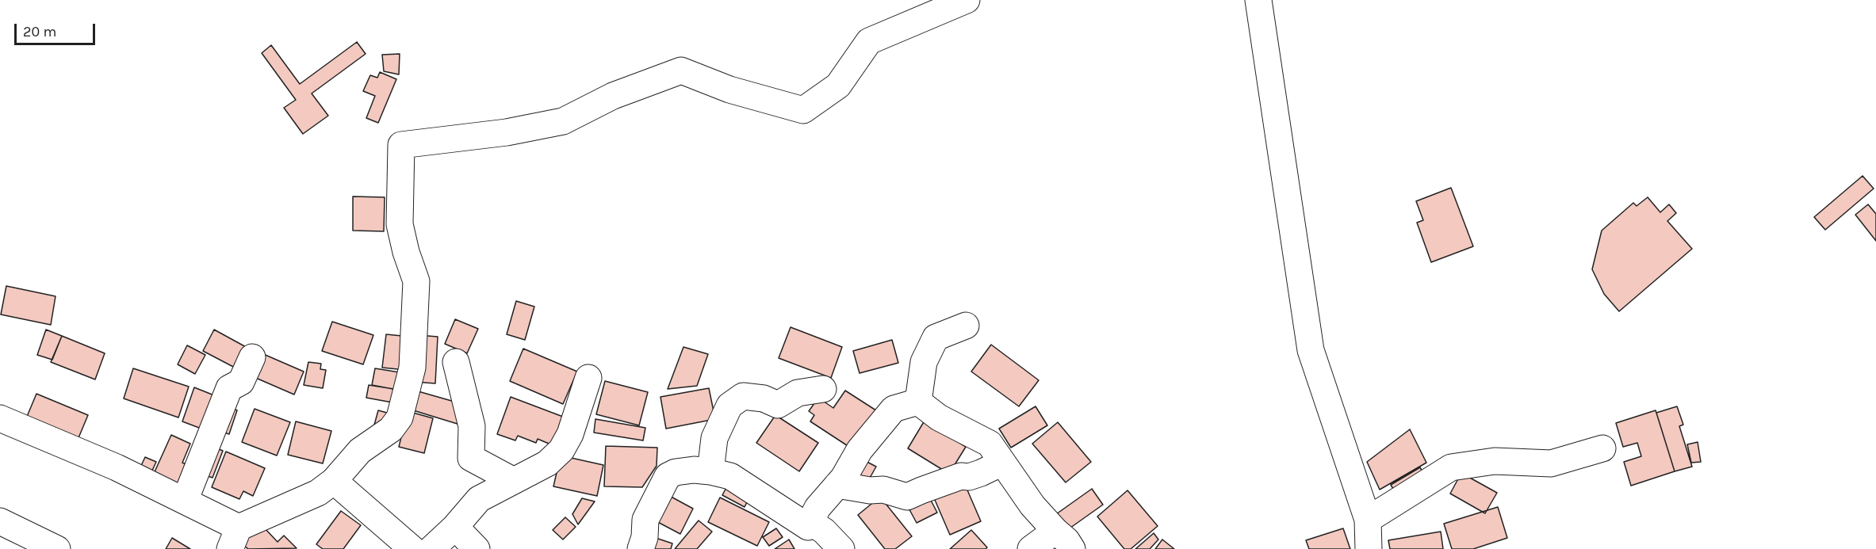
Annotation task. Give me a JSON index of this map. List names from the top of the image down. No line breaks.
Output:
{"scale_bar":"20 m"}
